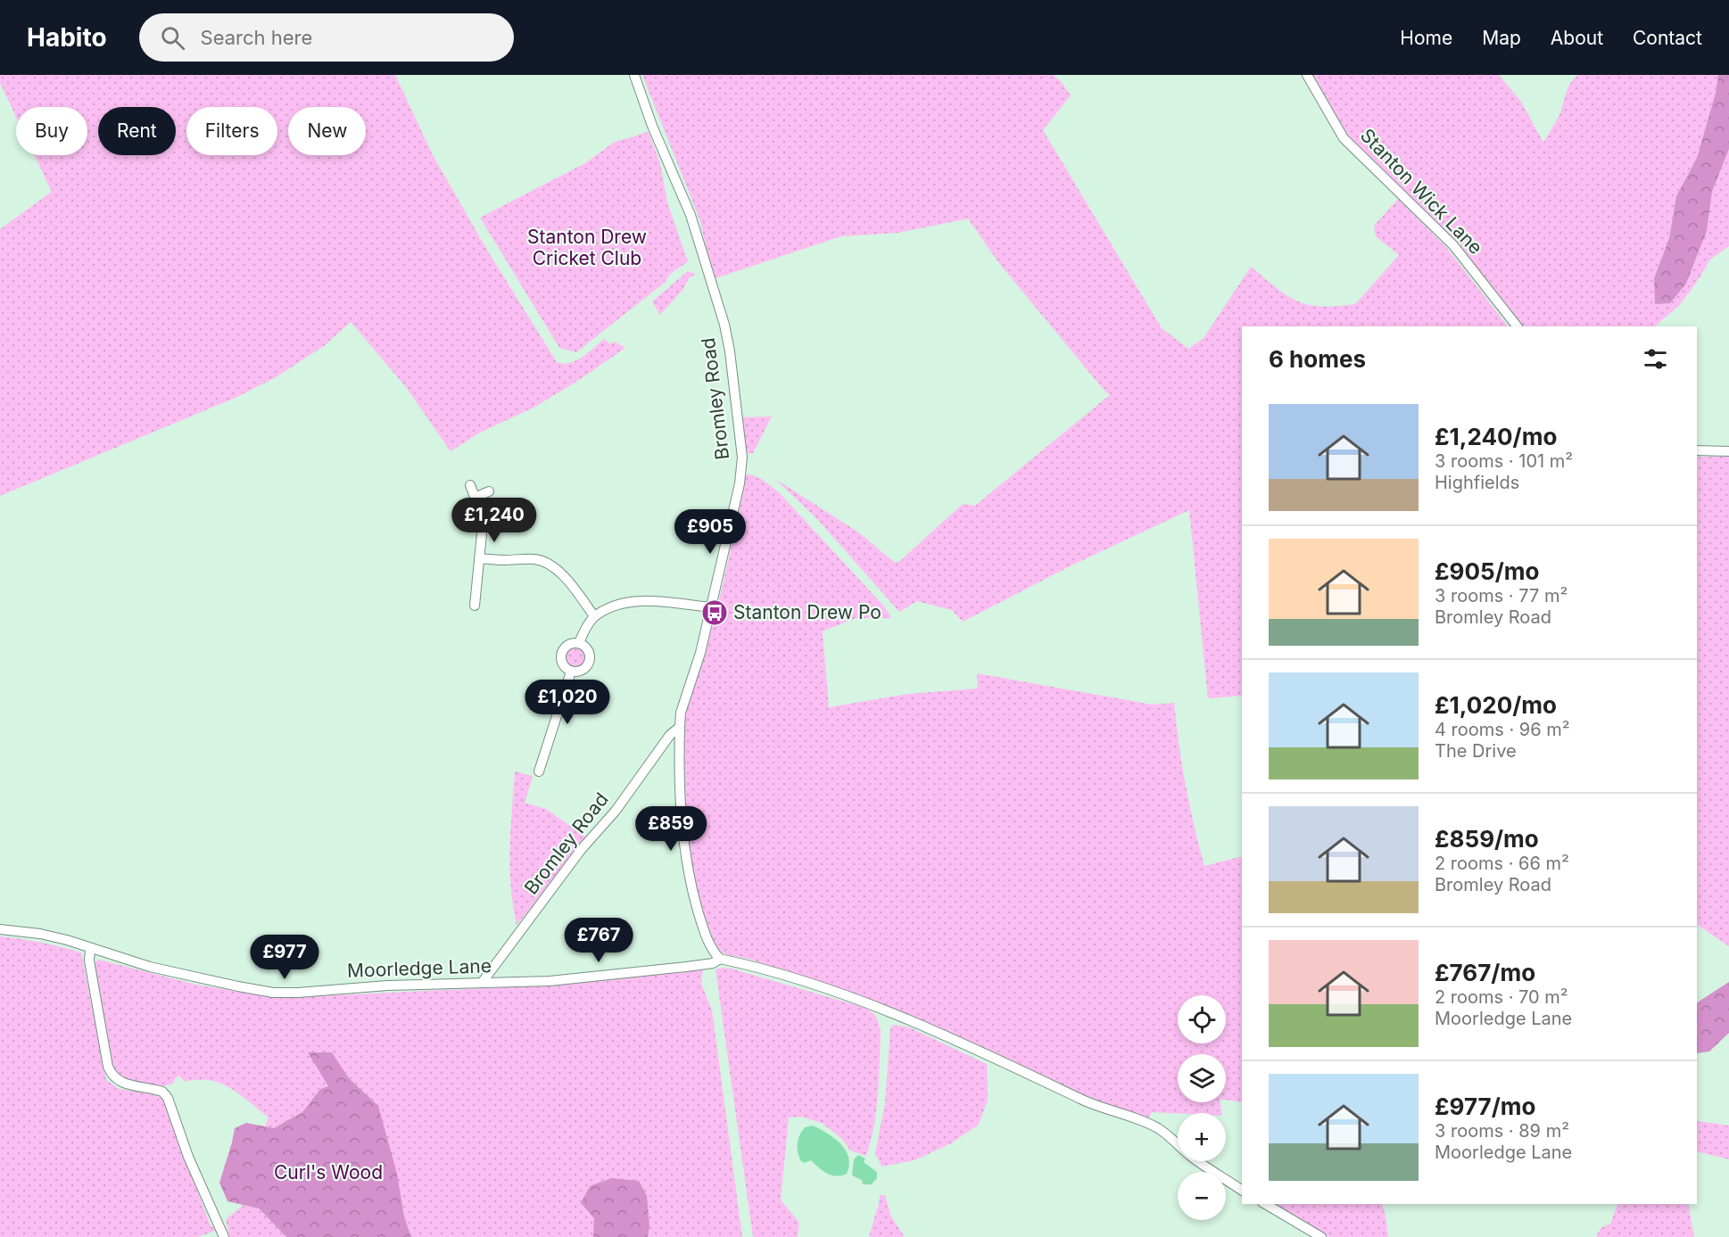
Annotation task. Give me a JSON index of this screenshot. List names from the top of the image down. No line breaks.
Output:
{"streets":{"street":["Stanton Wick Lane","Bromley Road","Moorledge Lane"]},"crossings":[["Bromley Road","Moorledge Lane"]],"parks":["Stanton Drew Cricket Club","Curl's Wood"],"places":{"bus stop":["Stanton Drew Po"]},"page":{"header":"Habito","search":"Search here","nav":["Home","Map","About","Contact"],"chip":["Buy","Rent","Filters","New"],"heading":"6 homes","list":[{"name":"£1,240/mo","note":"3 rooms · 101 m² · Highfields"},{"name":"£905/mo","note":"3 rooms · 77 m² · Bromley Road"},{"name":"£1,020/mo","note":"4 rooms · 96 m² · The Drive"},{"name":"£859/mo","note":"2 rooms · 66 m² · Bromley Road"},{"name":"£767/mo","note":"2 rooms · 70 m² · Moorledge Lane"},{"name":"£977/mo","note":"3 rooms · 89 m² · Moorledge Lane"}],"price":["£1,240","£905","£1,020","£859","£767","£977"],"map_buttons":["+","−"]}}
